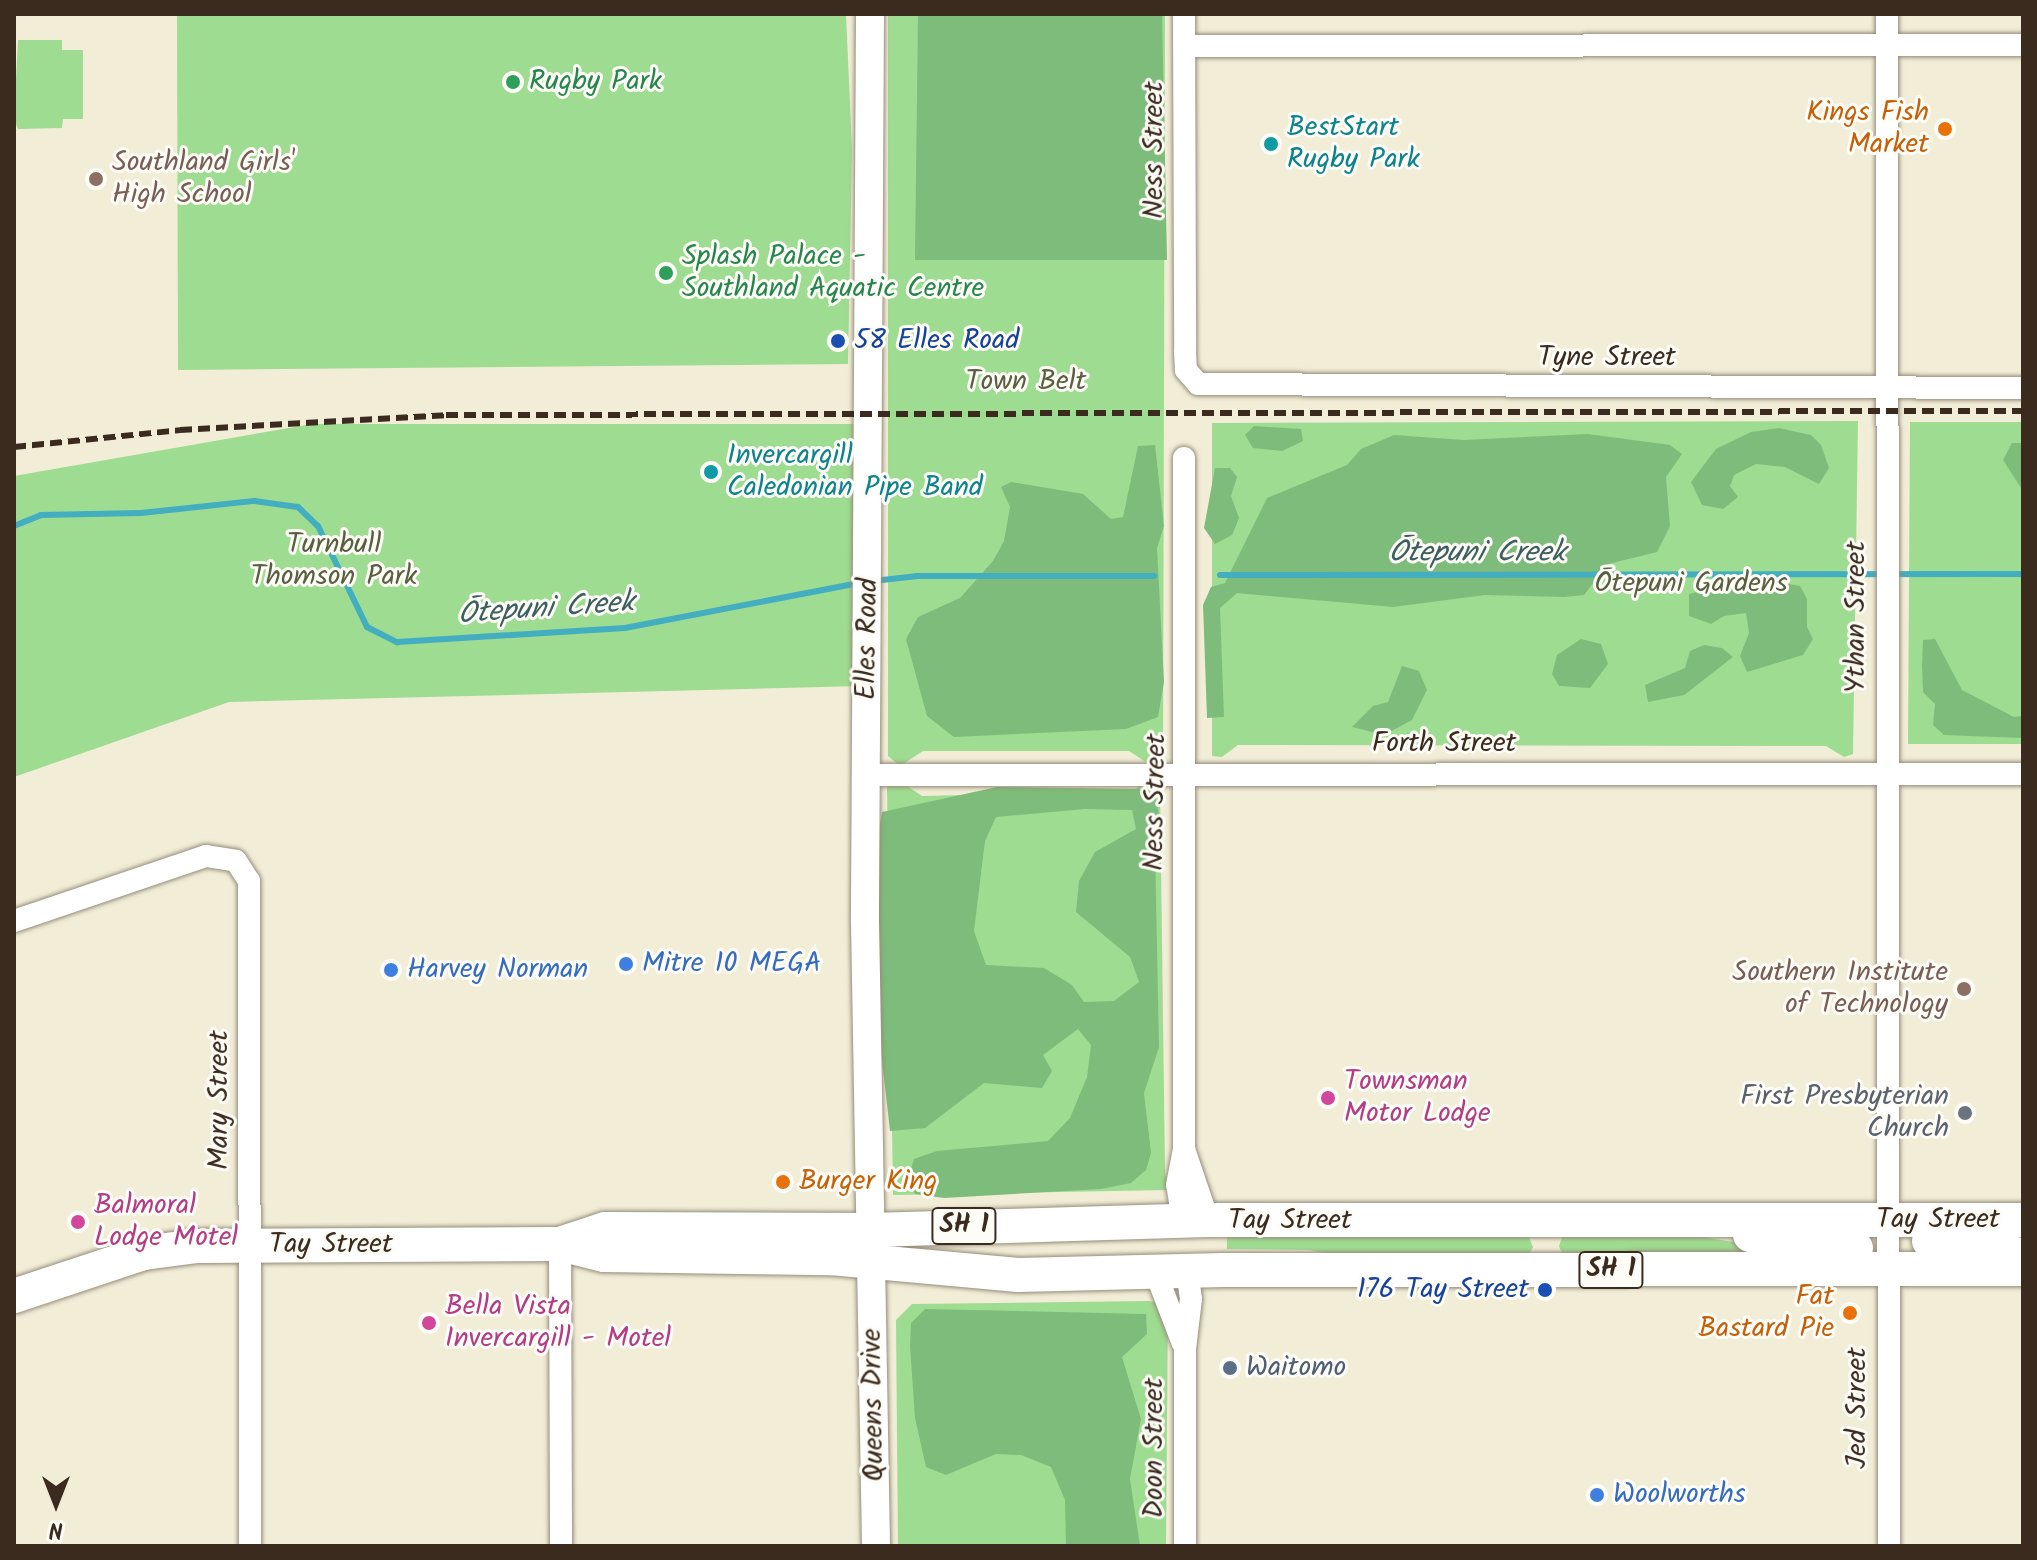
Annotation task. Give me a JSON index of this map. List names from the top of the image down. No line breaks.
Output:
{"streets":{"highway":["Tay Street","SH 1"],"main road":["Elles Road","Queens Drive"],"street":["Ness Street","Tyne Street","Ythan Street","Forth Street","Mary Street","Jed Street","Doon Street"]},"crossings":[["Ness Street","Tyne Street"],["Ness Street","Forth Street"],["Ness Street","Tay Street"],["Tyne Street","Ythan Street"],["Ythan Street","Forth Street"],["Ythan Street","Tay Street"],["Ythan Street","Jed Street"],["Elles Road","Forth Street"],["Elles Road","Tay Street"],["Elles Road","Queens Drive"],["Mary Street","Tay Street"],["Tay Street","Queens Drive"],["Tay Street","Jed Street"],["Tay Street","Doon Street"]],"water":["Ōtepuni Creek"],"parks":["Town Belt","Turnbull Thomson Park","Ōtepuni Gardens"],"places":["Rugby Park","Kings Fish Market","BestStart Rugby Park","Southland Girls' High School","Splash Palace - Southland Aquatic Centre","58 Elles Road","Invercargill Caledonian Pipe Band","Mitre 10 MEGA","Harvey Norman","Southern Institute of Technology","Townsman Motor Lodge","First Presbyterian Church","Burger King","Balmoral Lodge Motel","176 Tay Street","Fat Bastard Pie","Bella Vista Invercargill - Motel","Waitomo","Woolworths"],"north":"bottom"}
